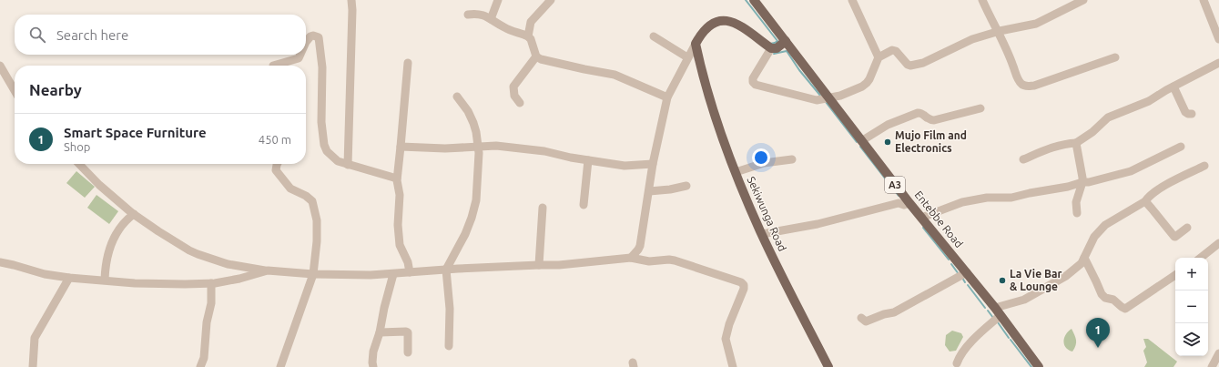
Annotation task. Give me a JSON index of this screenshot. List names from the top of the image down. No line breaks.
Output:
{"streets":{"main road":["A3","Sekiwunga Road","Entebbe Road"]},"places":["Mujo Film and Electronics","La Vie Bar & Lounge"],"page":{"search":"Search here","heading":"Nearby","list":[{"mark":"1","name":"Smart Space Furniture","note":"Shop","value":"450 m"}],"map_buttons":["+","−"],"pins":"1"}}
